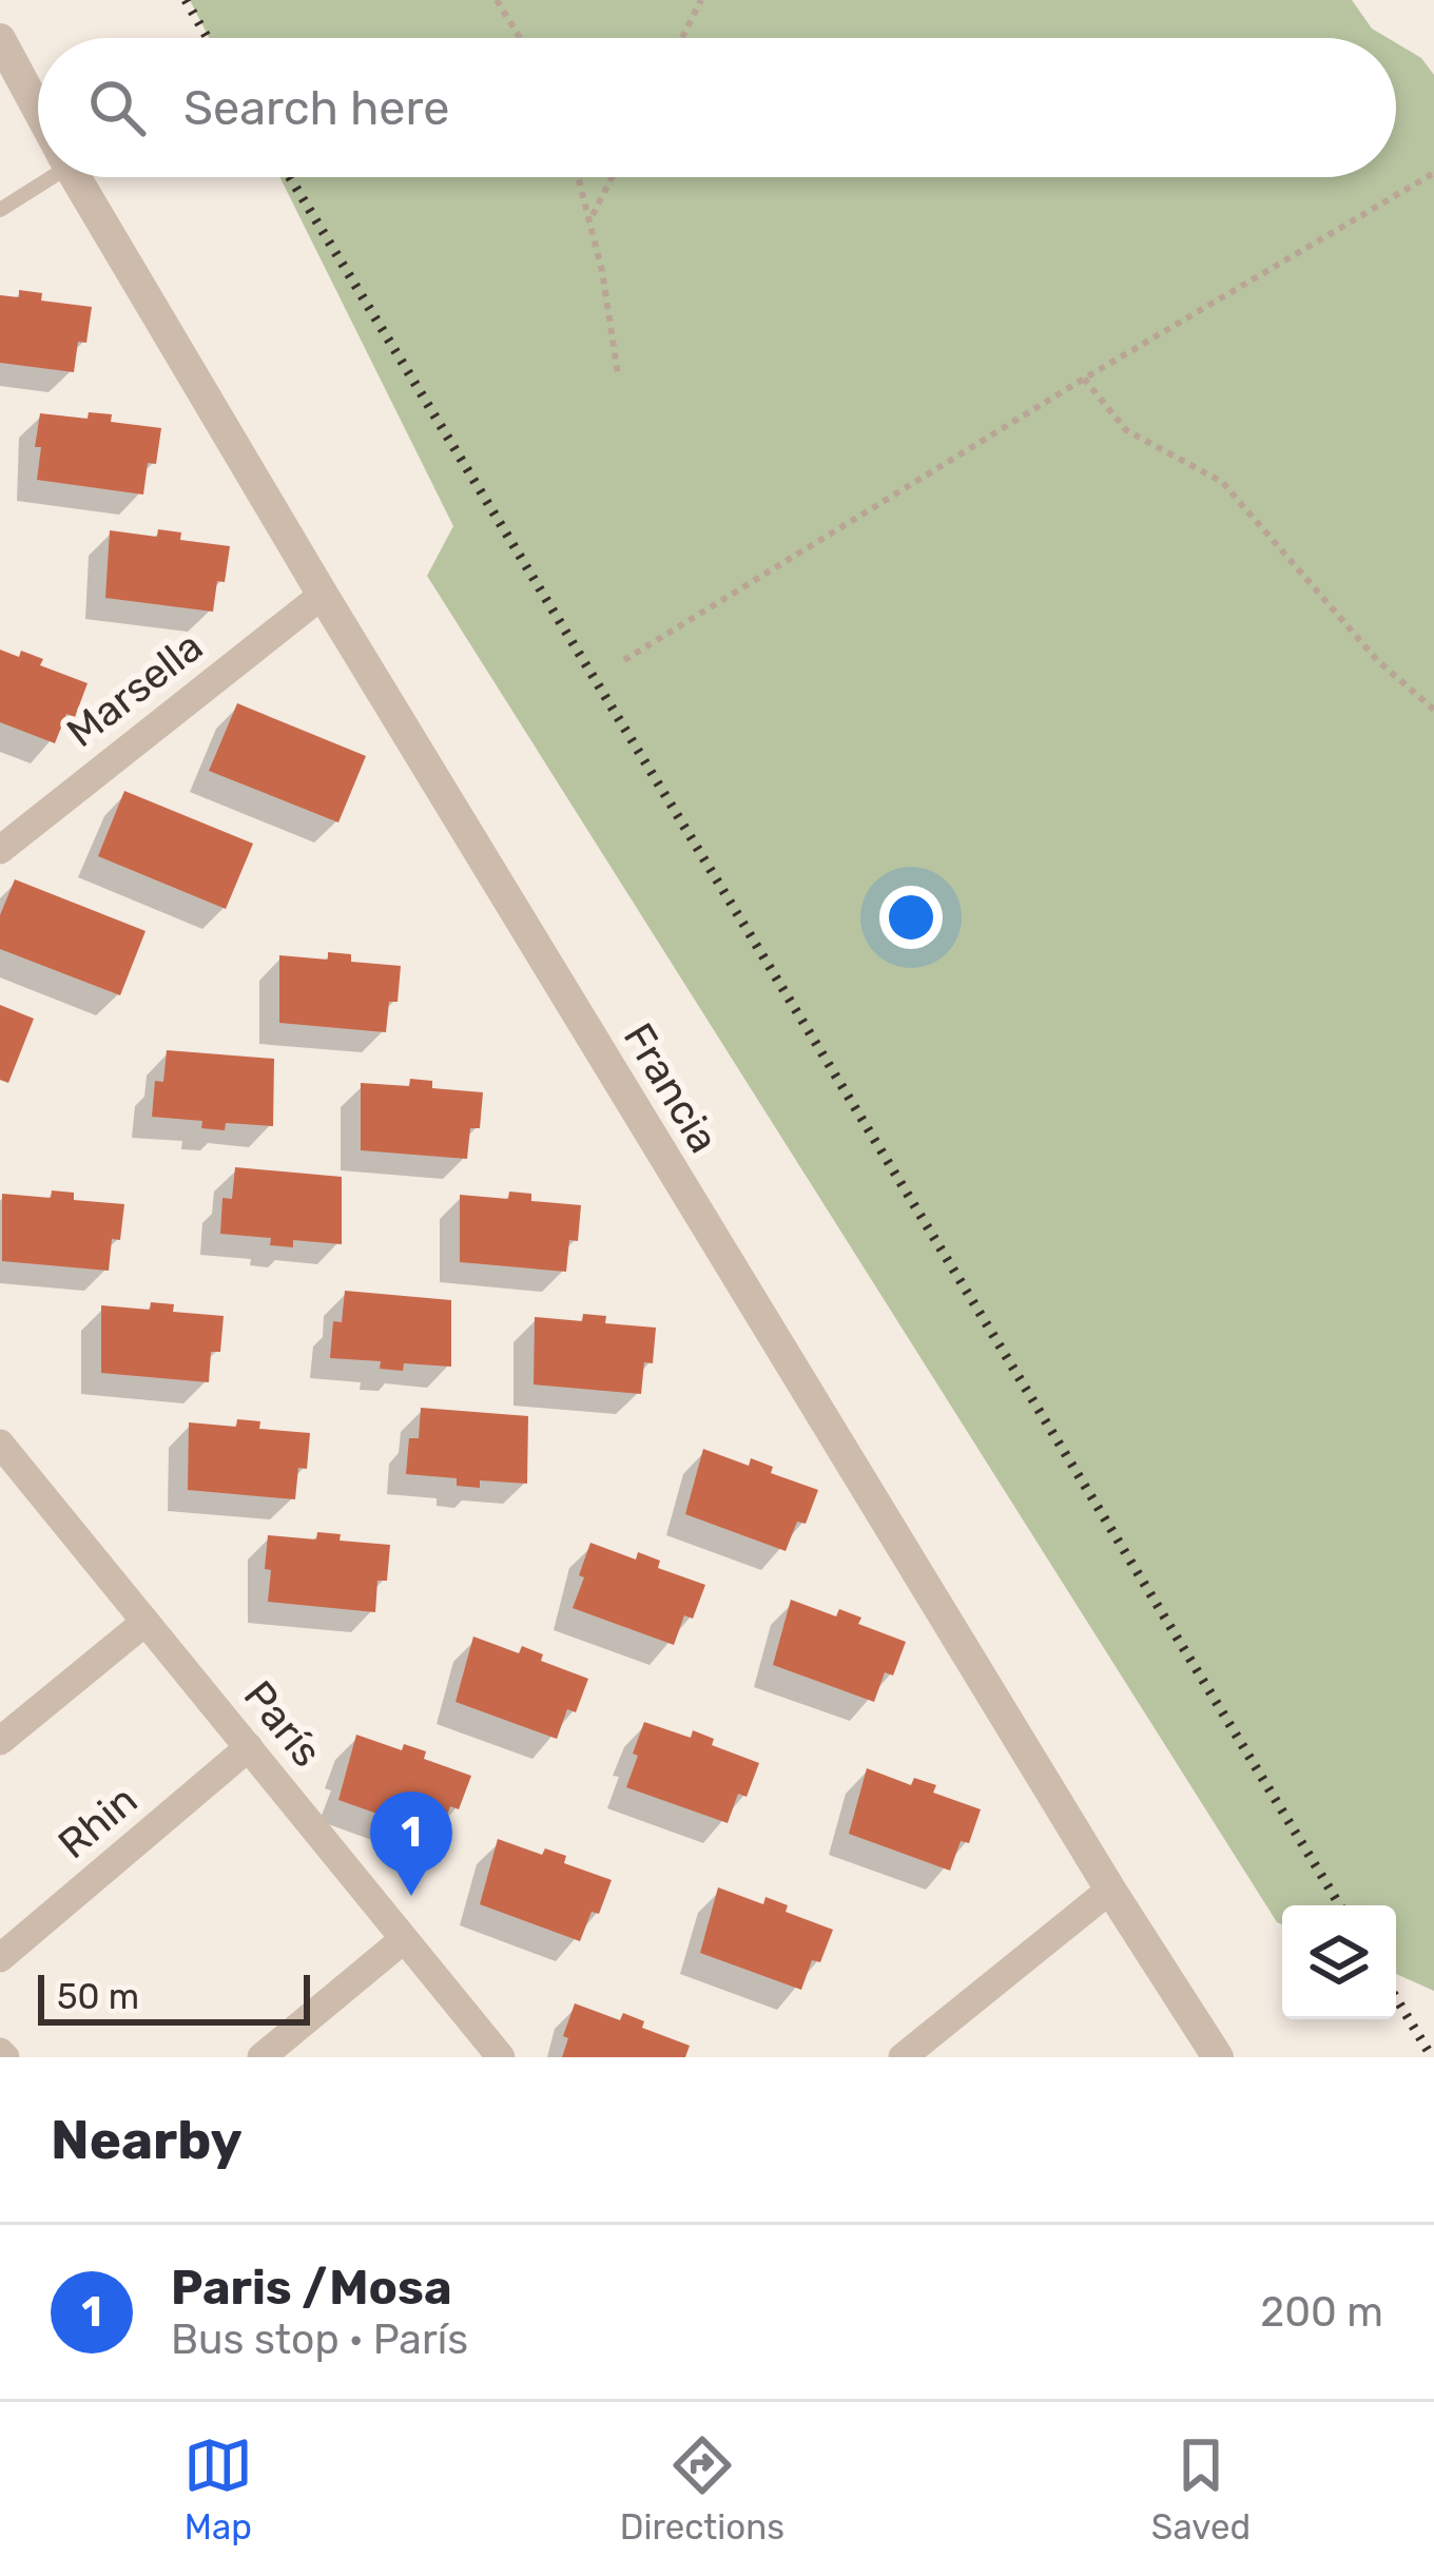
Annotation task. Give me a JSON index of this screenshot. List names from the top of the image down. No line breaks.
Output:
{"streets":{"street":["Marsella","Francia","París","Rhin"]},"crossings":[["Marsella","Francia"],["París","Rhin"]],"scale_bar":"50 m","page":{"search":"Search here","pins":"1","scale":"50 m","heading":"Nearby","list":[{"mark":"1","name":"Paris /Mosa","note":"Bus stop · París","value":"200 m"}],"nav":["Map","Directions","Saved"]}}
